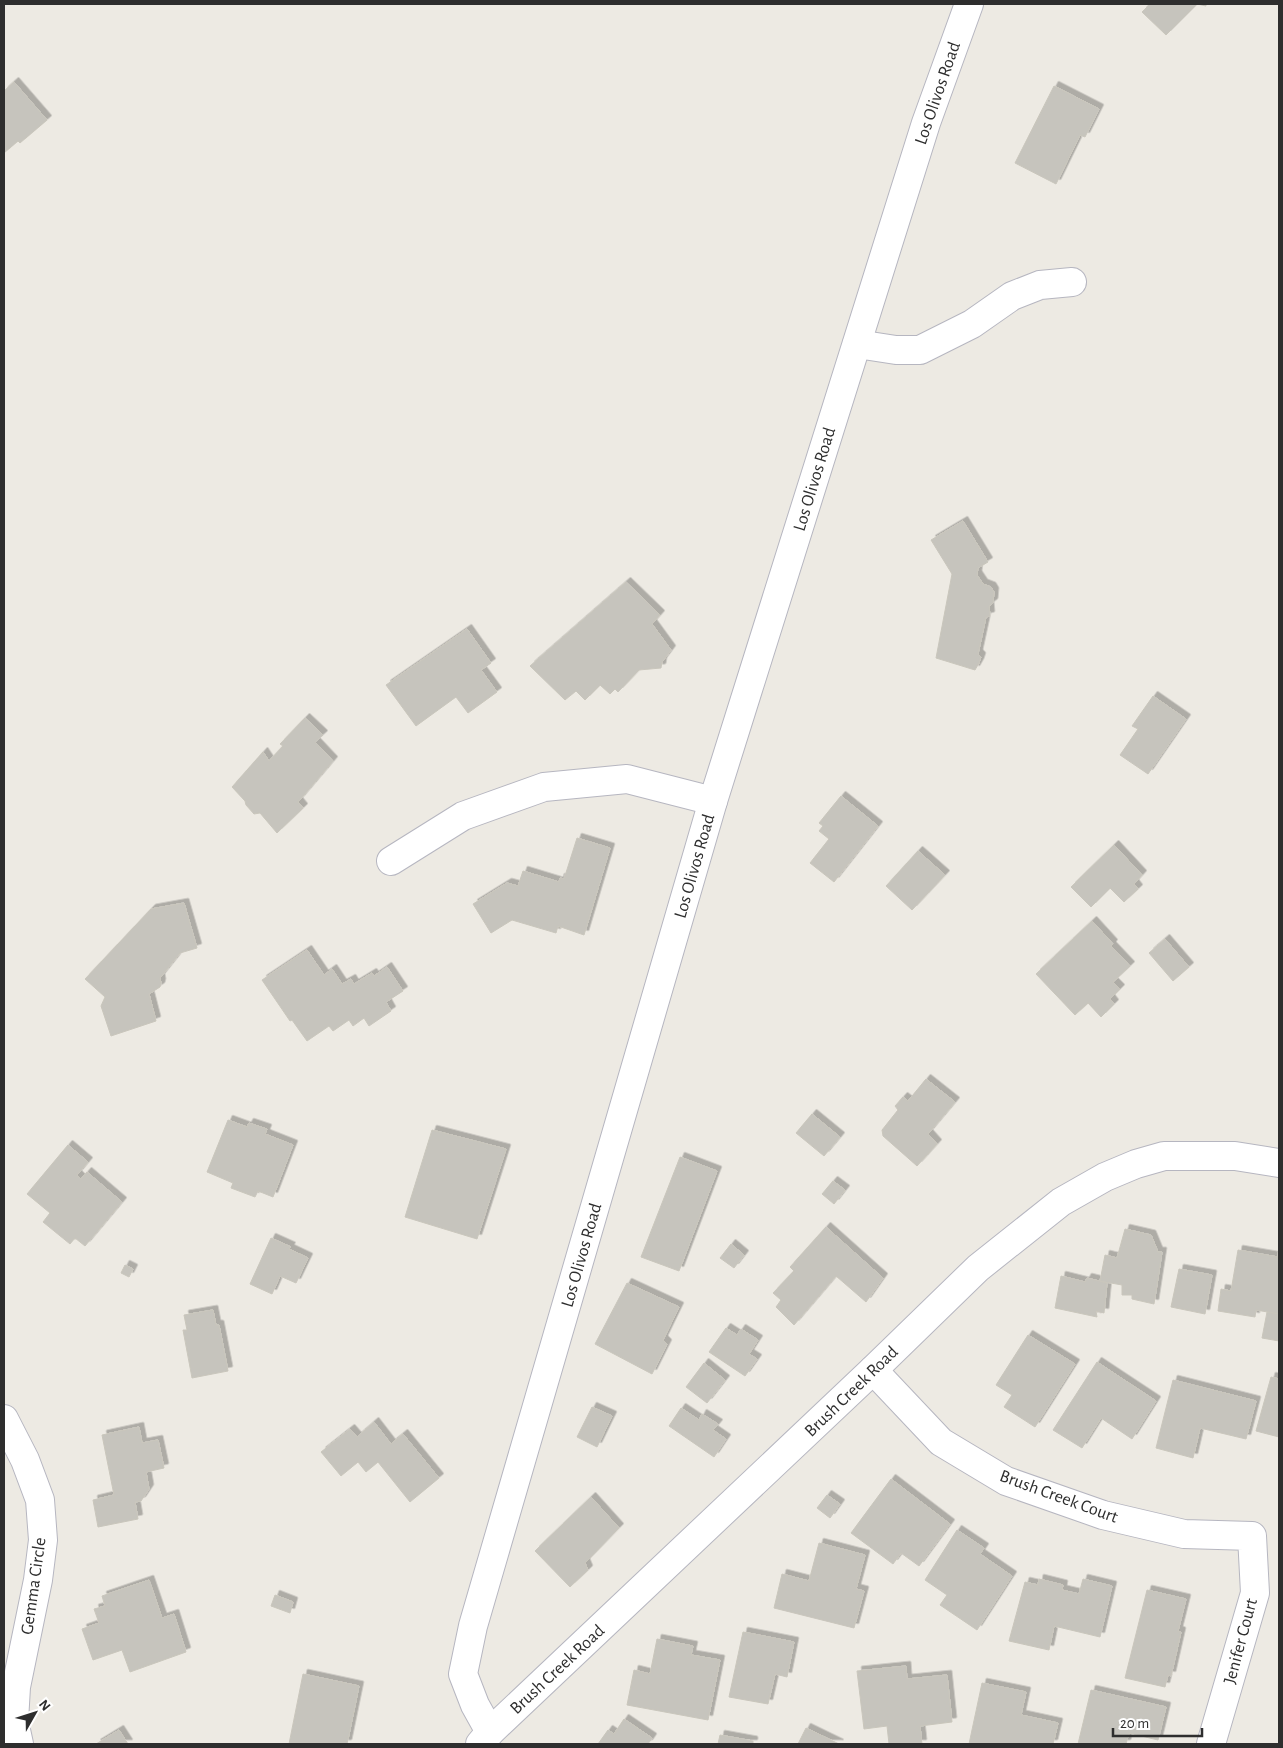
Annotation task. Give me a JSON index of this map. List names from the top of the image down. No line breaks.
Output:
{"streets":{"street":["Los Olivos Road","Brush Creek Road","Brush Creek Court","Gemma Circle","Jenifer Court"]},"crossings":[["Los Olivos Road","Brush Creek Road"],["Brush Creek Road","Brush Creek Court"],["Brush Creek Court","Jenifer Court"]],"scale_bar":"20 m","north":"top right"}
